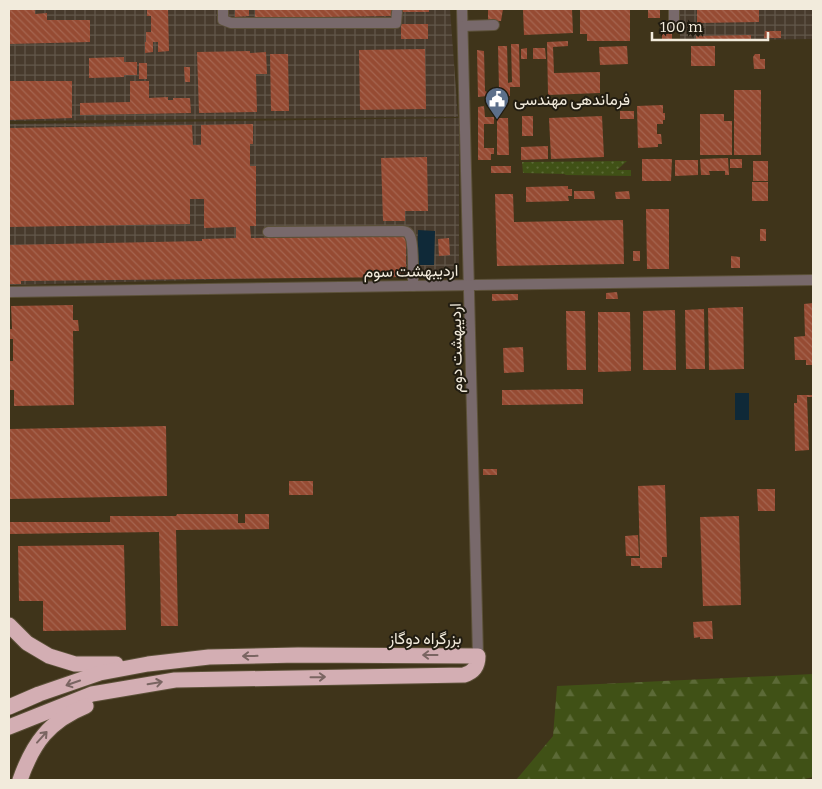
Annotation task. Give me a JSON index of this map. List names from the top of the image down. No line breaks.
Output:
{"streets":{"highway":["بزرگراه دوگاز"],"street":["اردیبهشت سوم","اردیبهشت دوم"]},"crossings":[["اردیبهشت سوم","اردیبهشت دوم"],["اردیبهشت دوم","بزرگراه دوگاز"]],"places":{"public building":["فرماندهی مهندسی"]},"scale_bar":"100 m"}
